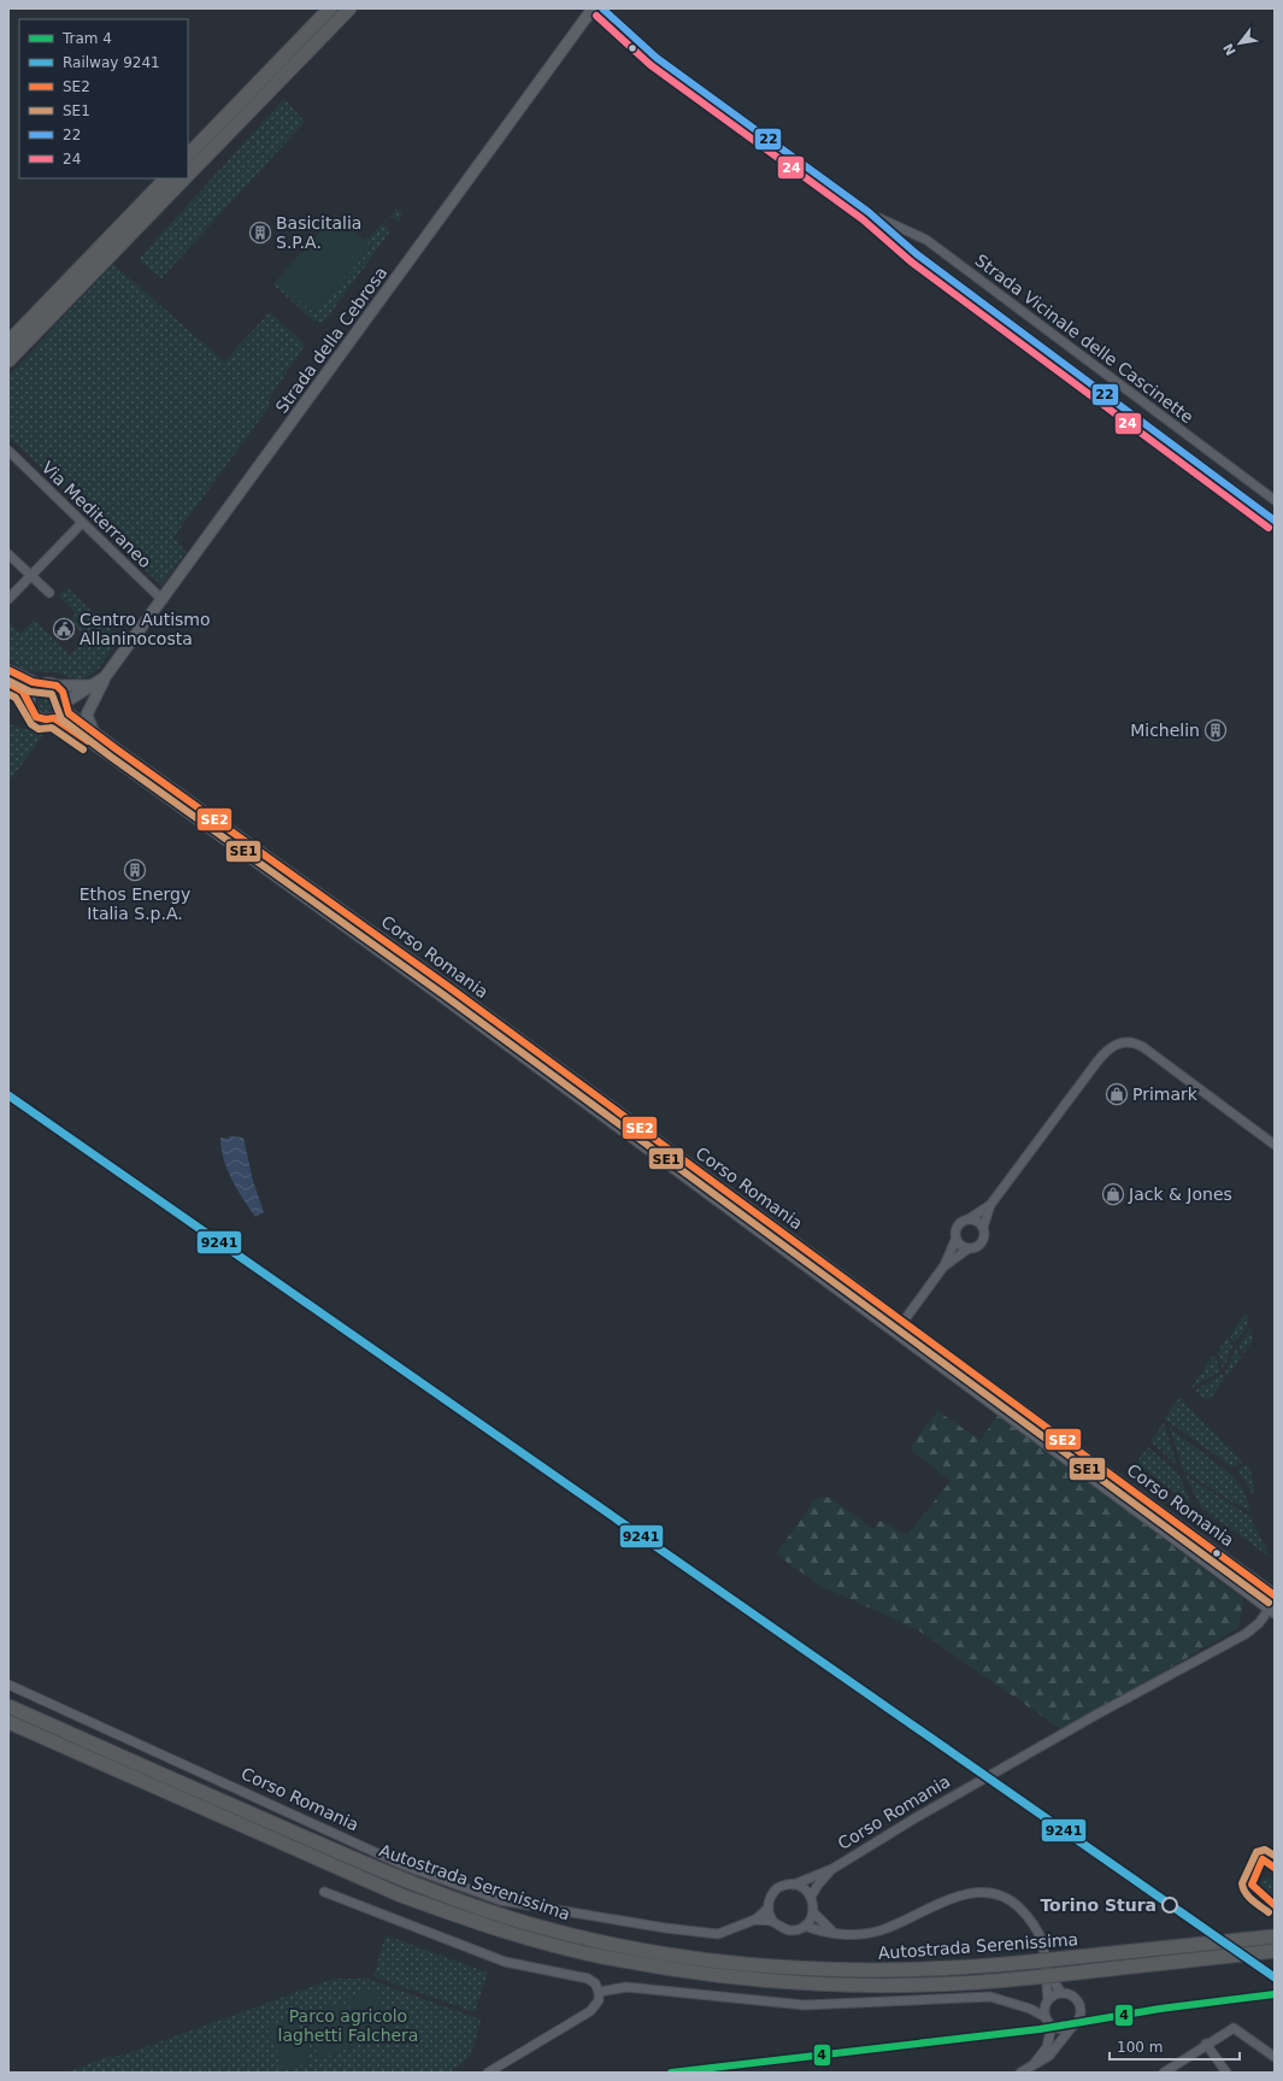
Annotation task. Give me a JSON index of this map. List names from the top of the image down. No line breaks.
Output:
{"streets":{"highway":["Autostrada Serenissima"],"main road":["Strada della Cebrosa","Corso Romania"],"street":["Strada Vicinale delle Cascinette","Via Mediterraneo"]},"crossings":[["Strada della Cebrosa","Via Mediterraneo"],["Strada della Cebrosa","Corso Romania"]],"parks":["Parco agricolo laghetti Falchera"],"places":{"building":["Basicitalia S.P.A.","Michelin","Ethos Energy Italia S.p.A."],"public building":["Centro Autismo Allaninocosta"],"shop":["Primark","Jack & Jones"],"other":["Torino Stura"]},"lines":["transit line 22","transit line 24","transit line SE2","transit line SE1","rail line 9241","tram line 4"],"legend":["Tram 4","Railway 9241","SE2","SE1","22","24"],"scale_bar":"100 m","north":"bottom left"}
